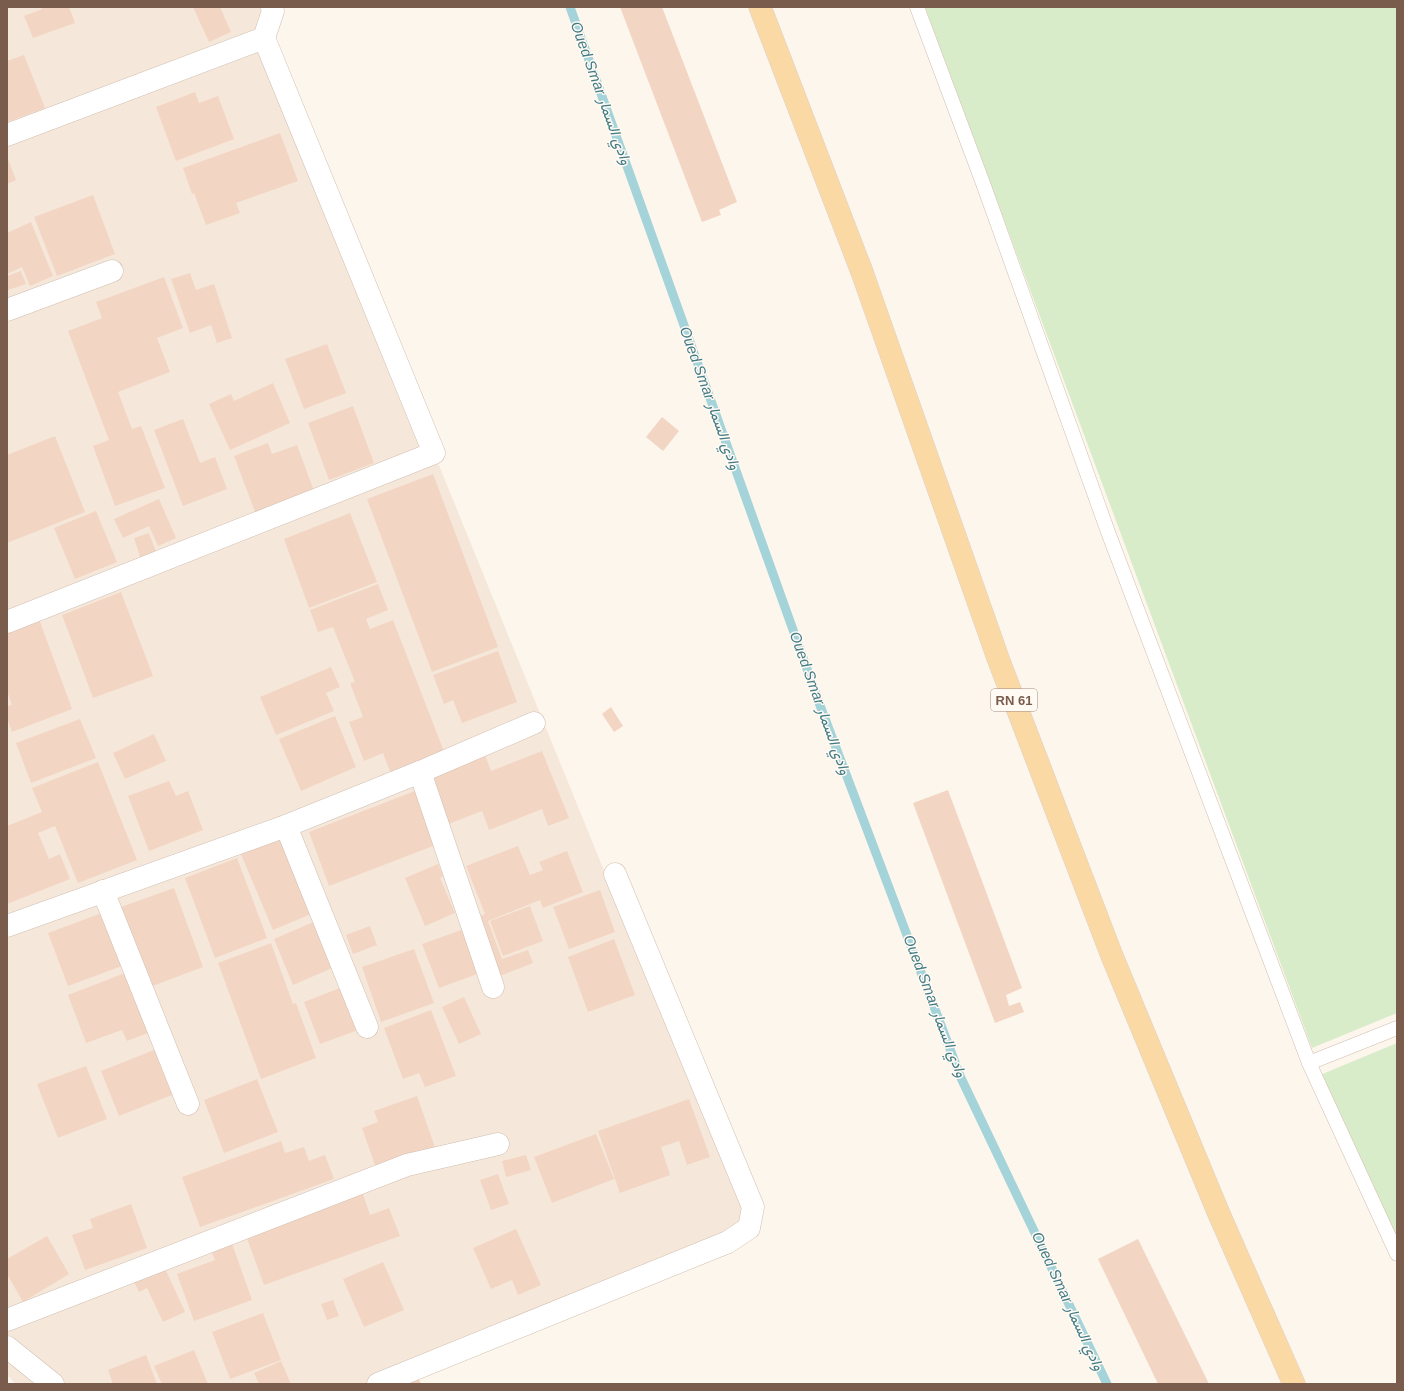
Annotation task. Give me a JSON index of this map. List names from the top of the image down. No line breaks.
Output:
{"streets":{"main road":["RN 61"]},"water":["Oued Smar وادي السمار"]}
